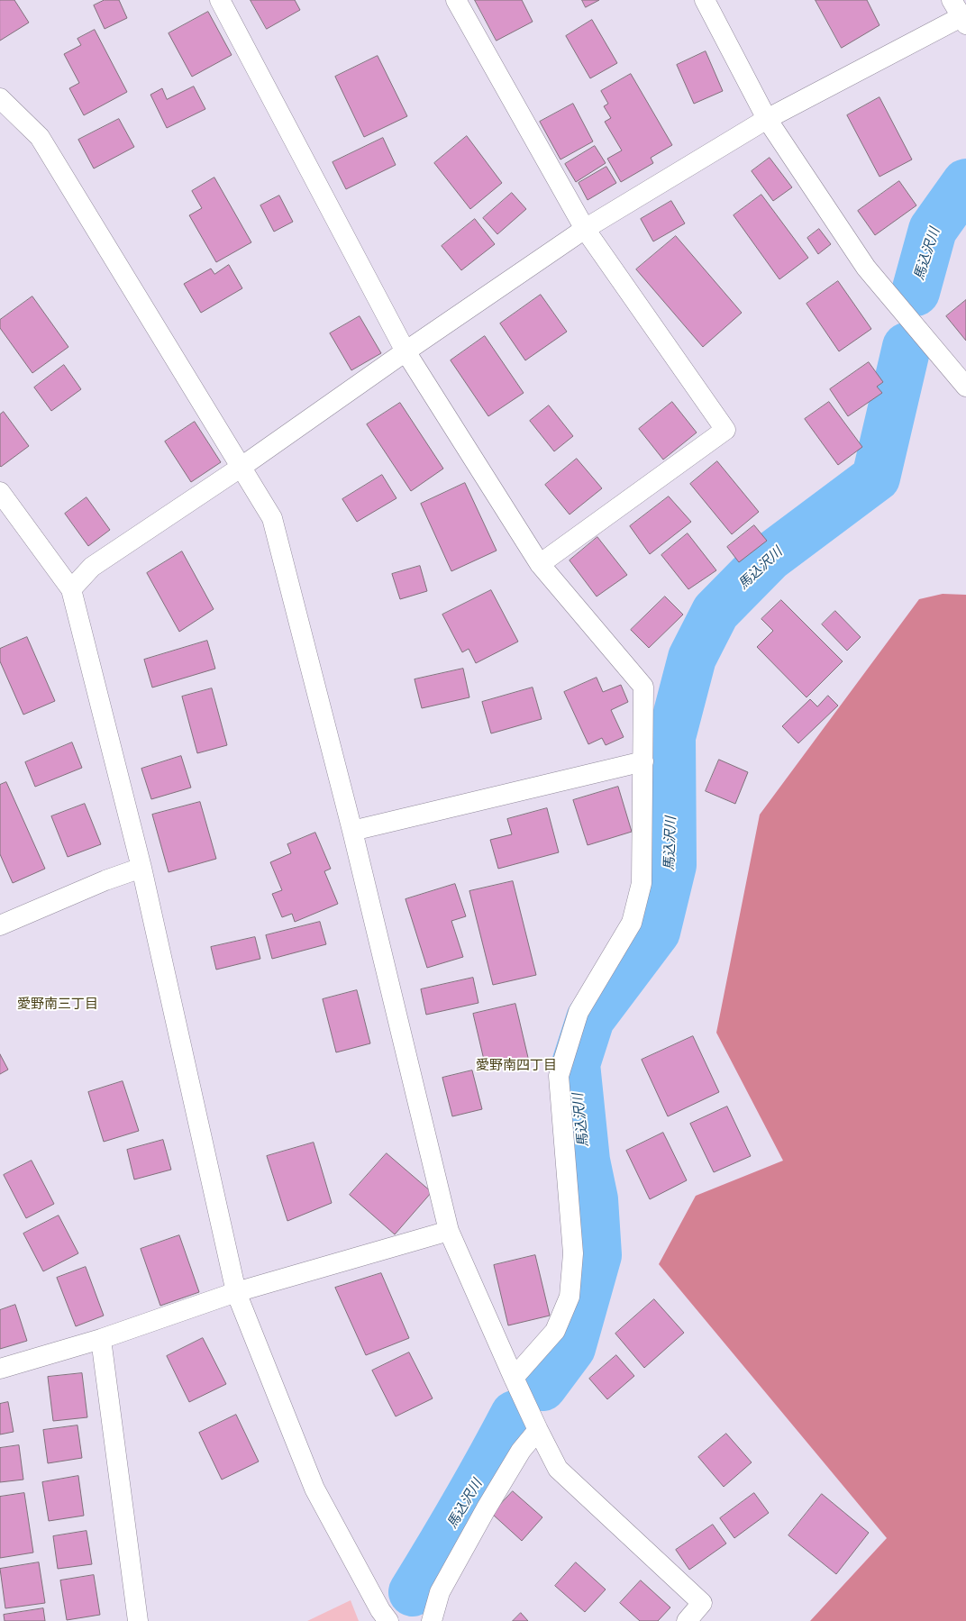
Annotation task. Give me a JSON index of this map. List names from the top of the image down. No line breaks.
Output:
{"districts":["愛野南三丁目","愛野南四丁目"],"water":["馬込沢川"]}
